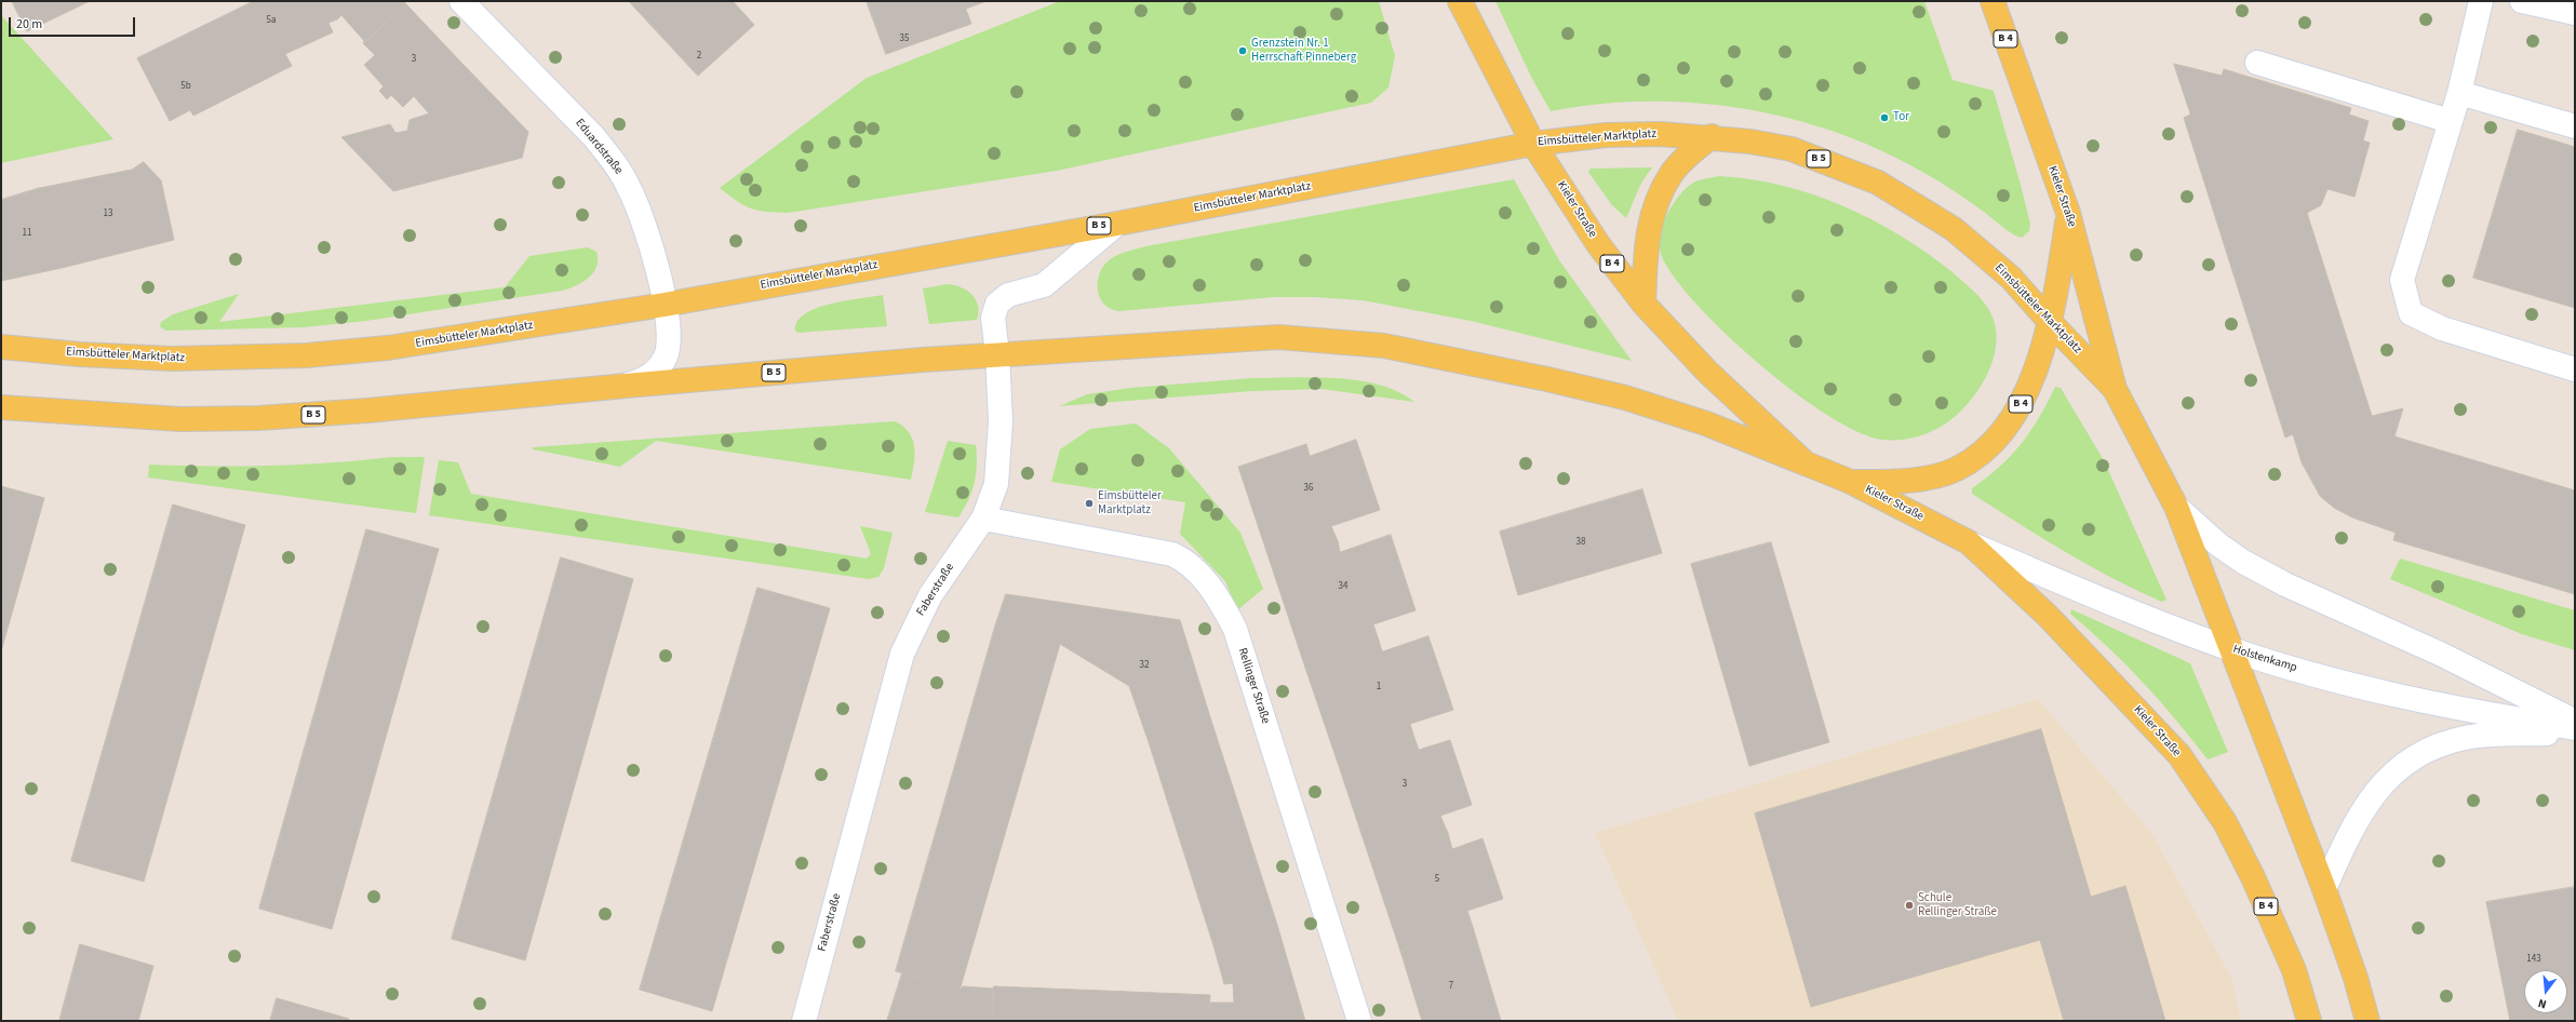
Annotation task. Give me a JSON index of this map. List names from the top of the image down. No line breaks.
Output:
{"streets":{"main road":["B 4","Eimsbütteler Marktplatz","B 5","Kieler Straße"],"street":["Eduardstraße","Faberstraße","Holstenkamp","Rellinger Straße"]},"crossings":[["B 4","Eimsbütteler Marktplatz"],["B 4","Kieler Straße"],["Eimsbütteler Marktplatz","Eduardstraße"],["Eimsbütteler Marktplatz","Kieler Straße"],["Eimsbütteler Marktplatz","Faberstraße"],["Eduardstraße","B 5"],["B 5","Kieler Straße"],["B 5","Faberstraße"],["Kieler Straße","Holstenkamp"],["Faberstraße","Rellinger Straße"]],"places":["Grenzstein Nr. 1 Herrschaft Pinneberg","Tor","Eimsbütteler Marktplatz","Schule Rellinger Straße"],"house_numbers":["5a","35","2","3","5b","13","11","36","38","34","32","1","3","5","143","7"],"scale_bar":"20 m","north":"bottom"}
